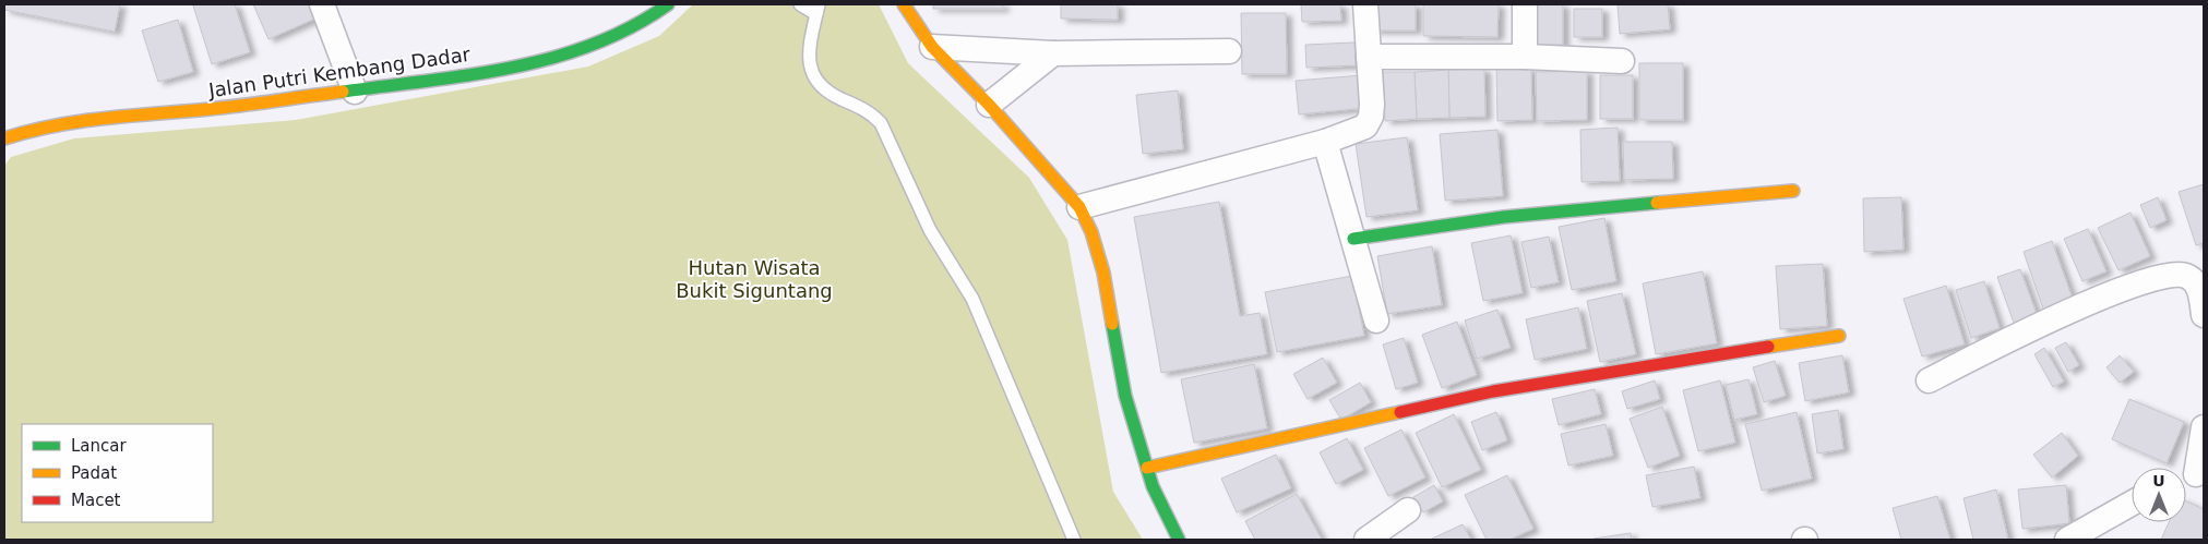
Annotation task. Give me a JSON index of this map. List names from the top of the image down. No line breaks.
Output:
{"streets":{"street":["Jalan Putri Kembang Dadar"]},"parks":["Hutan Wisata Bukit Siguntang"],"legend":["Lancar","Padat","Macet"],"north":"top"}
